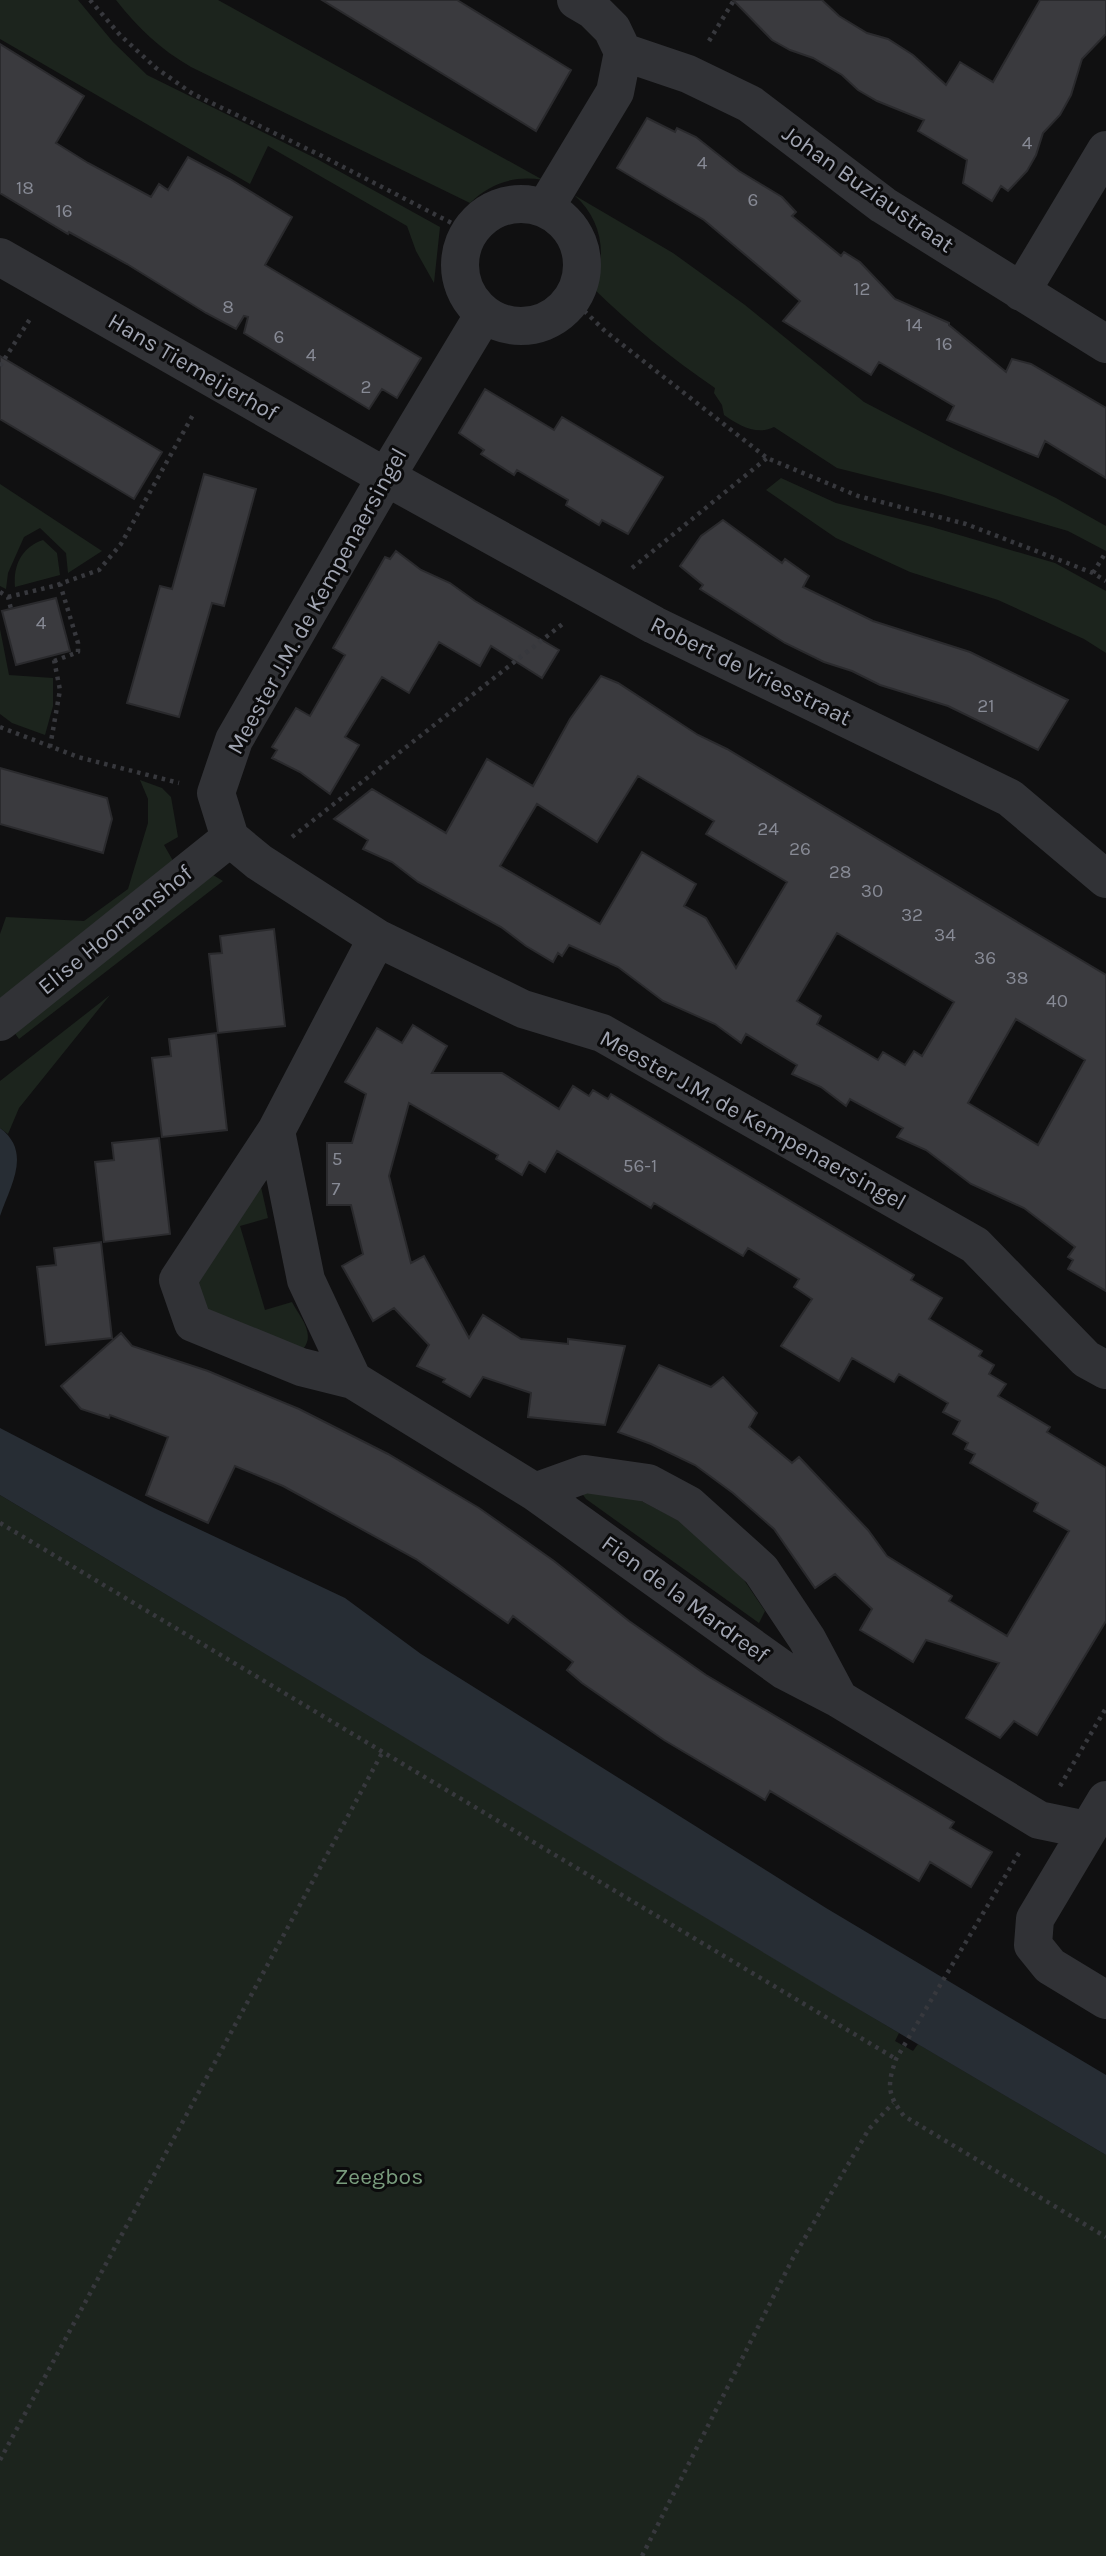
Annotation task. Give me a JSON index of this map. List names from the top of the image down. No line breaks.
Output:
{"streets":{"street":["Johan Buziaustraat","Hans Tiemeijerhof","Meester J.M. de Kempenaersingel","Robert de Vriesstraat","Elise Hoomanshof","Fien de la Mardreef"]},"crossings":[["Hans Tiemeijerhof","Meester J.M. de Kempenaersingel"],["Hans Tiemeijerhof","Robert de Vriesstraat"],["Meester J.M. de Kempenaersingel","Robert de Vriesstraat"],["Meester J.M. de Kempenaersingel","Elise Hoomanshof"],["Meester J.M. de Kempenaersingel","Fien de la Mardreef"]],"parks":["Zeegbos"],"house_numbers":["4","4","18","6","16","12","8","14","6","16","4","2","4","21","24","26","28","30","32","34","36","38","40","5","56-1","7"]}
